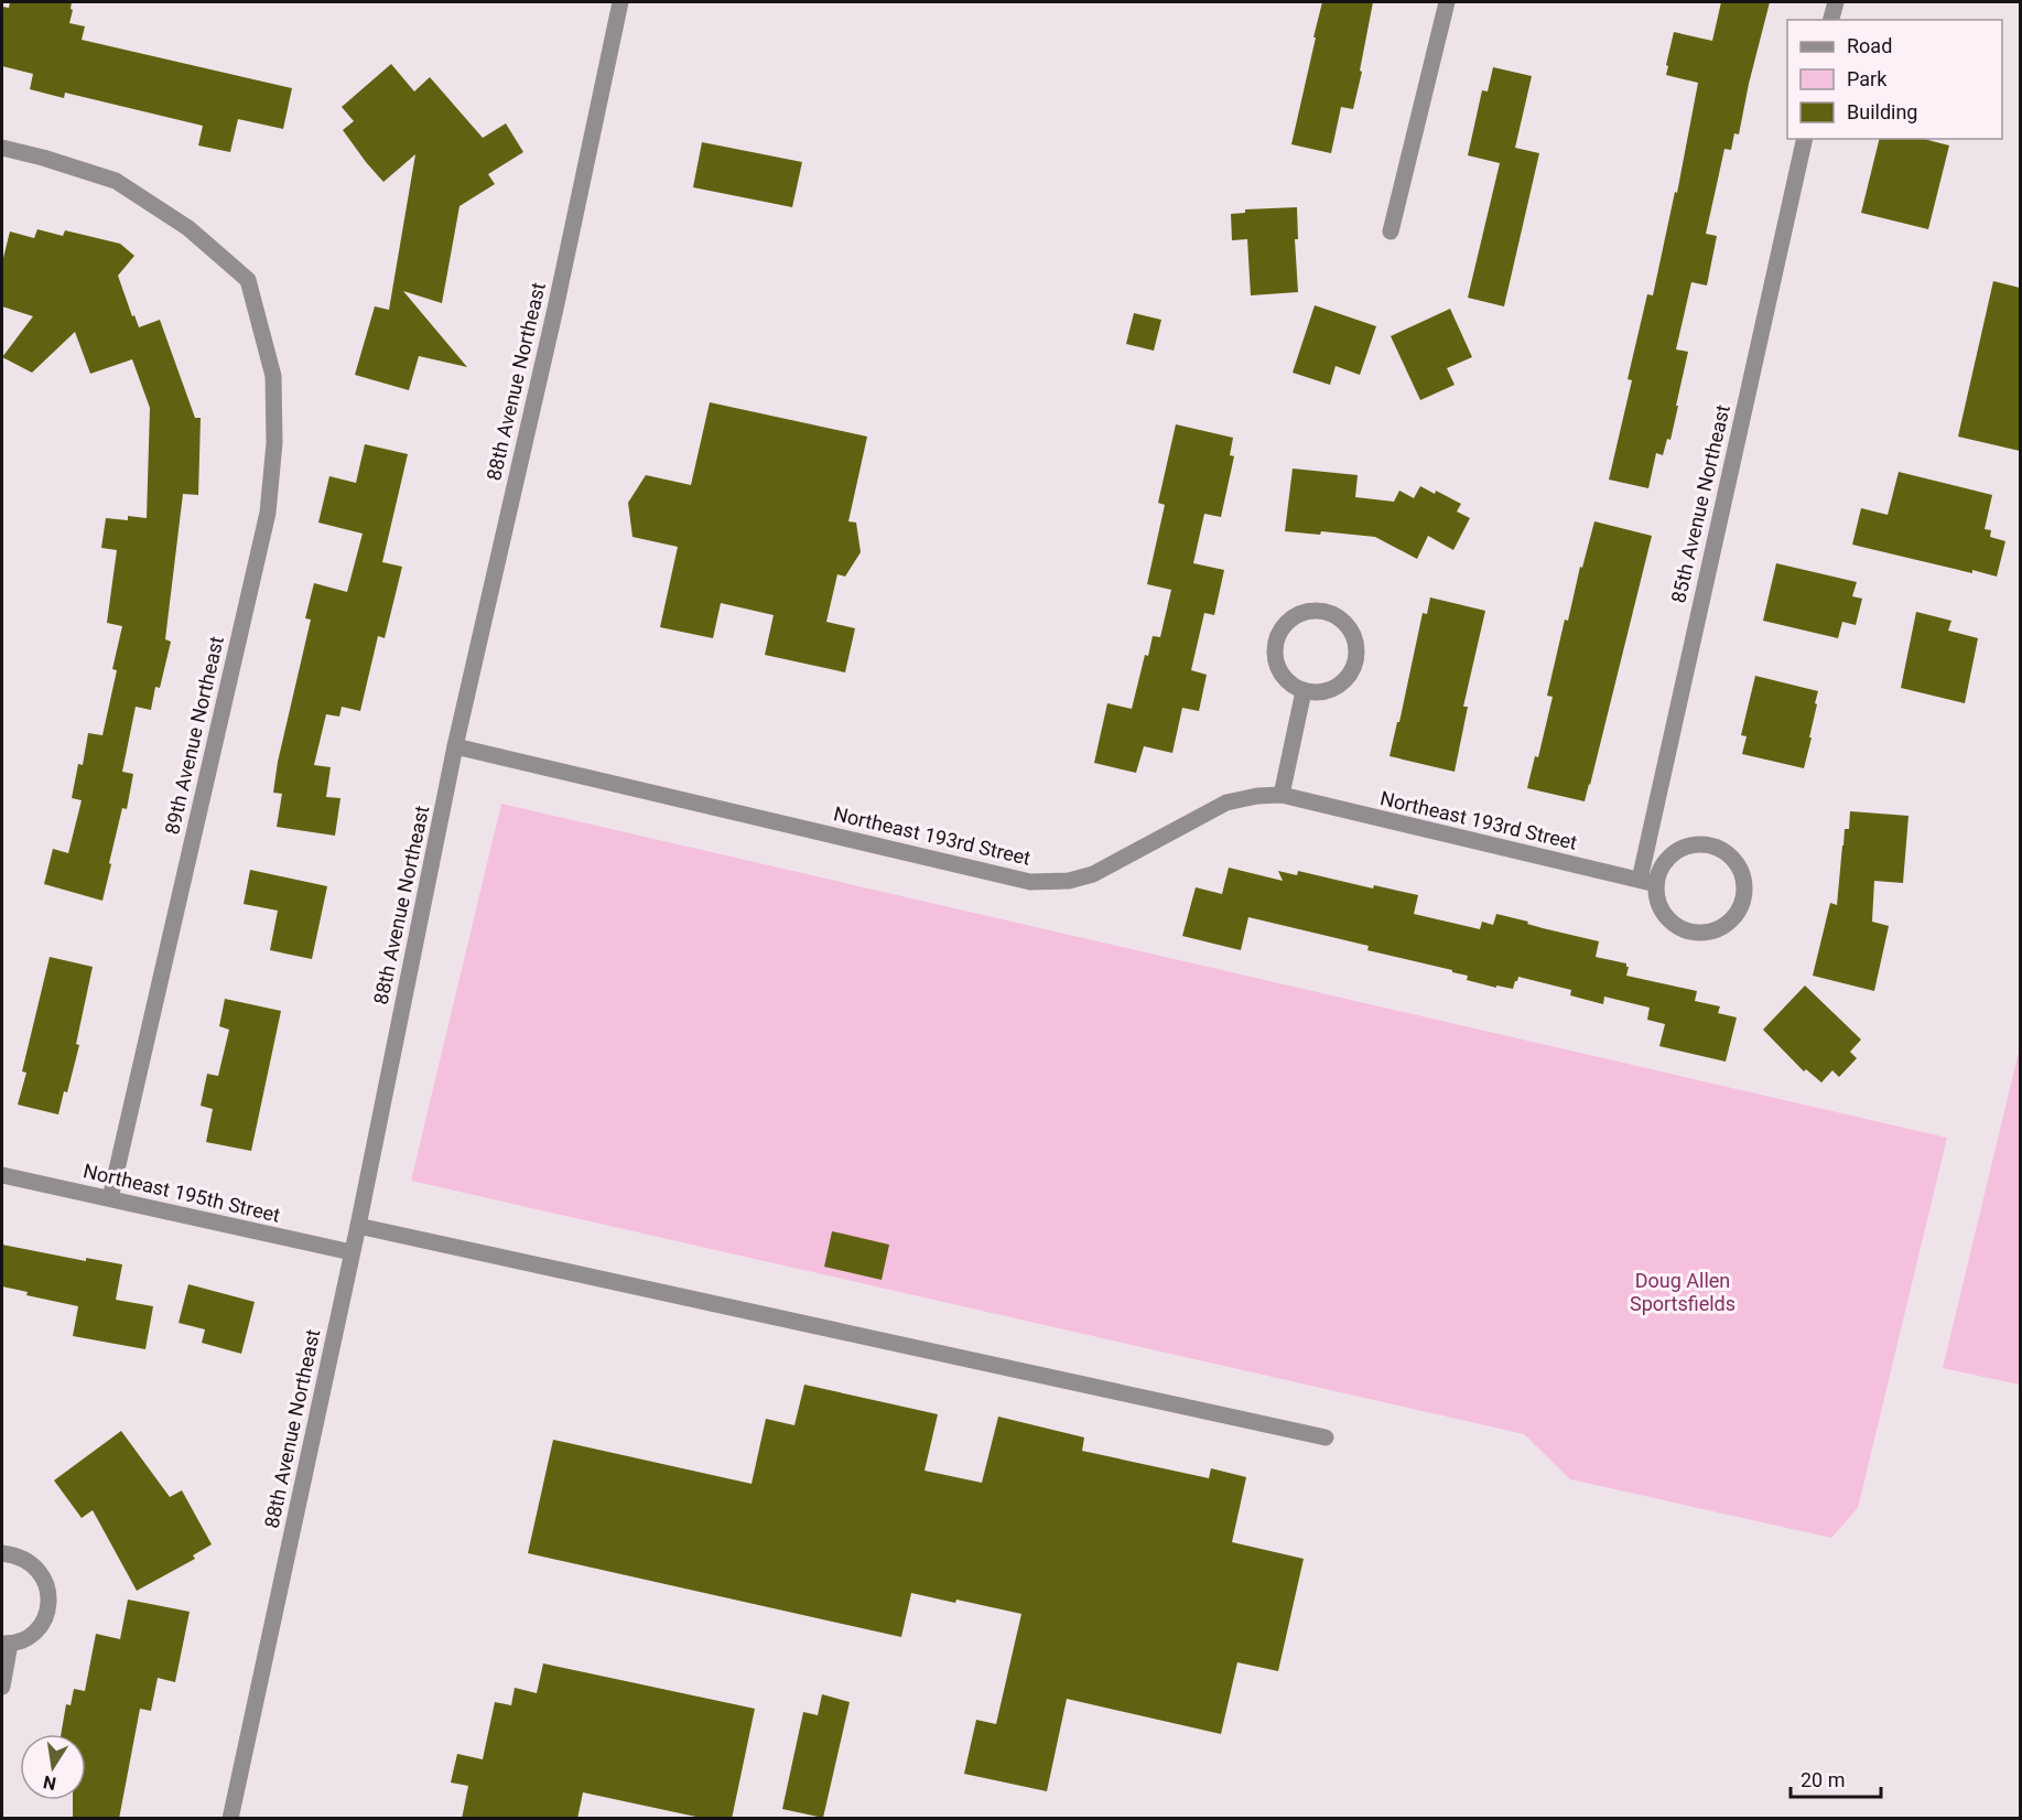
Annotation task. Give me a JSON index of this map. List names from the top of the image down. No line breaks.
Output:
{"streets":{"street":["88th Avenue Northeast","85th Avenue Northeast","89th Avenue Northeast","Northeast 193rd Street","Northeast 195th Street"]},"crossings":[["88th Avenue Northeast","Northeast 193rd Street"],["88th Avenue Northeast","Northeast 195th Street"],["85th Avenue Northeast","Northeast 193rd Street"],["89th Avenue Northeast","Northeast 195th Street"]],"parks":["Doug Allen Sportsfields"],"legend":["Road","Park","Building"],"scale_bar":"20 m","north":"bottom"}
